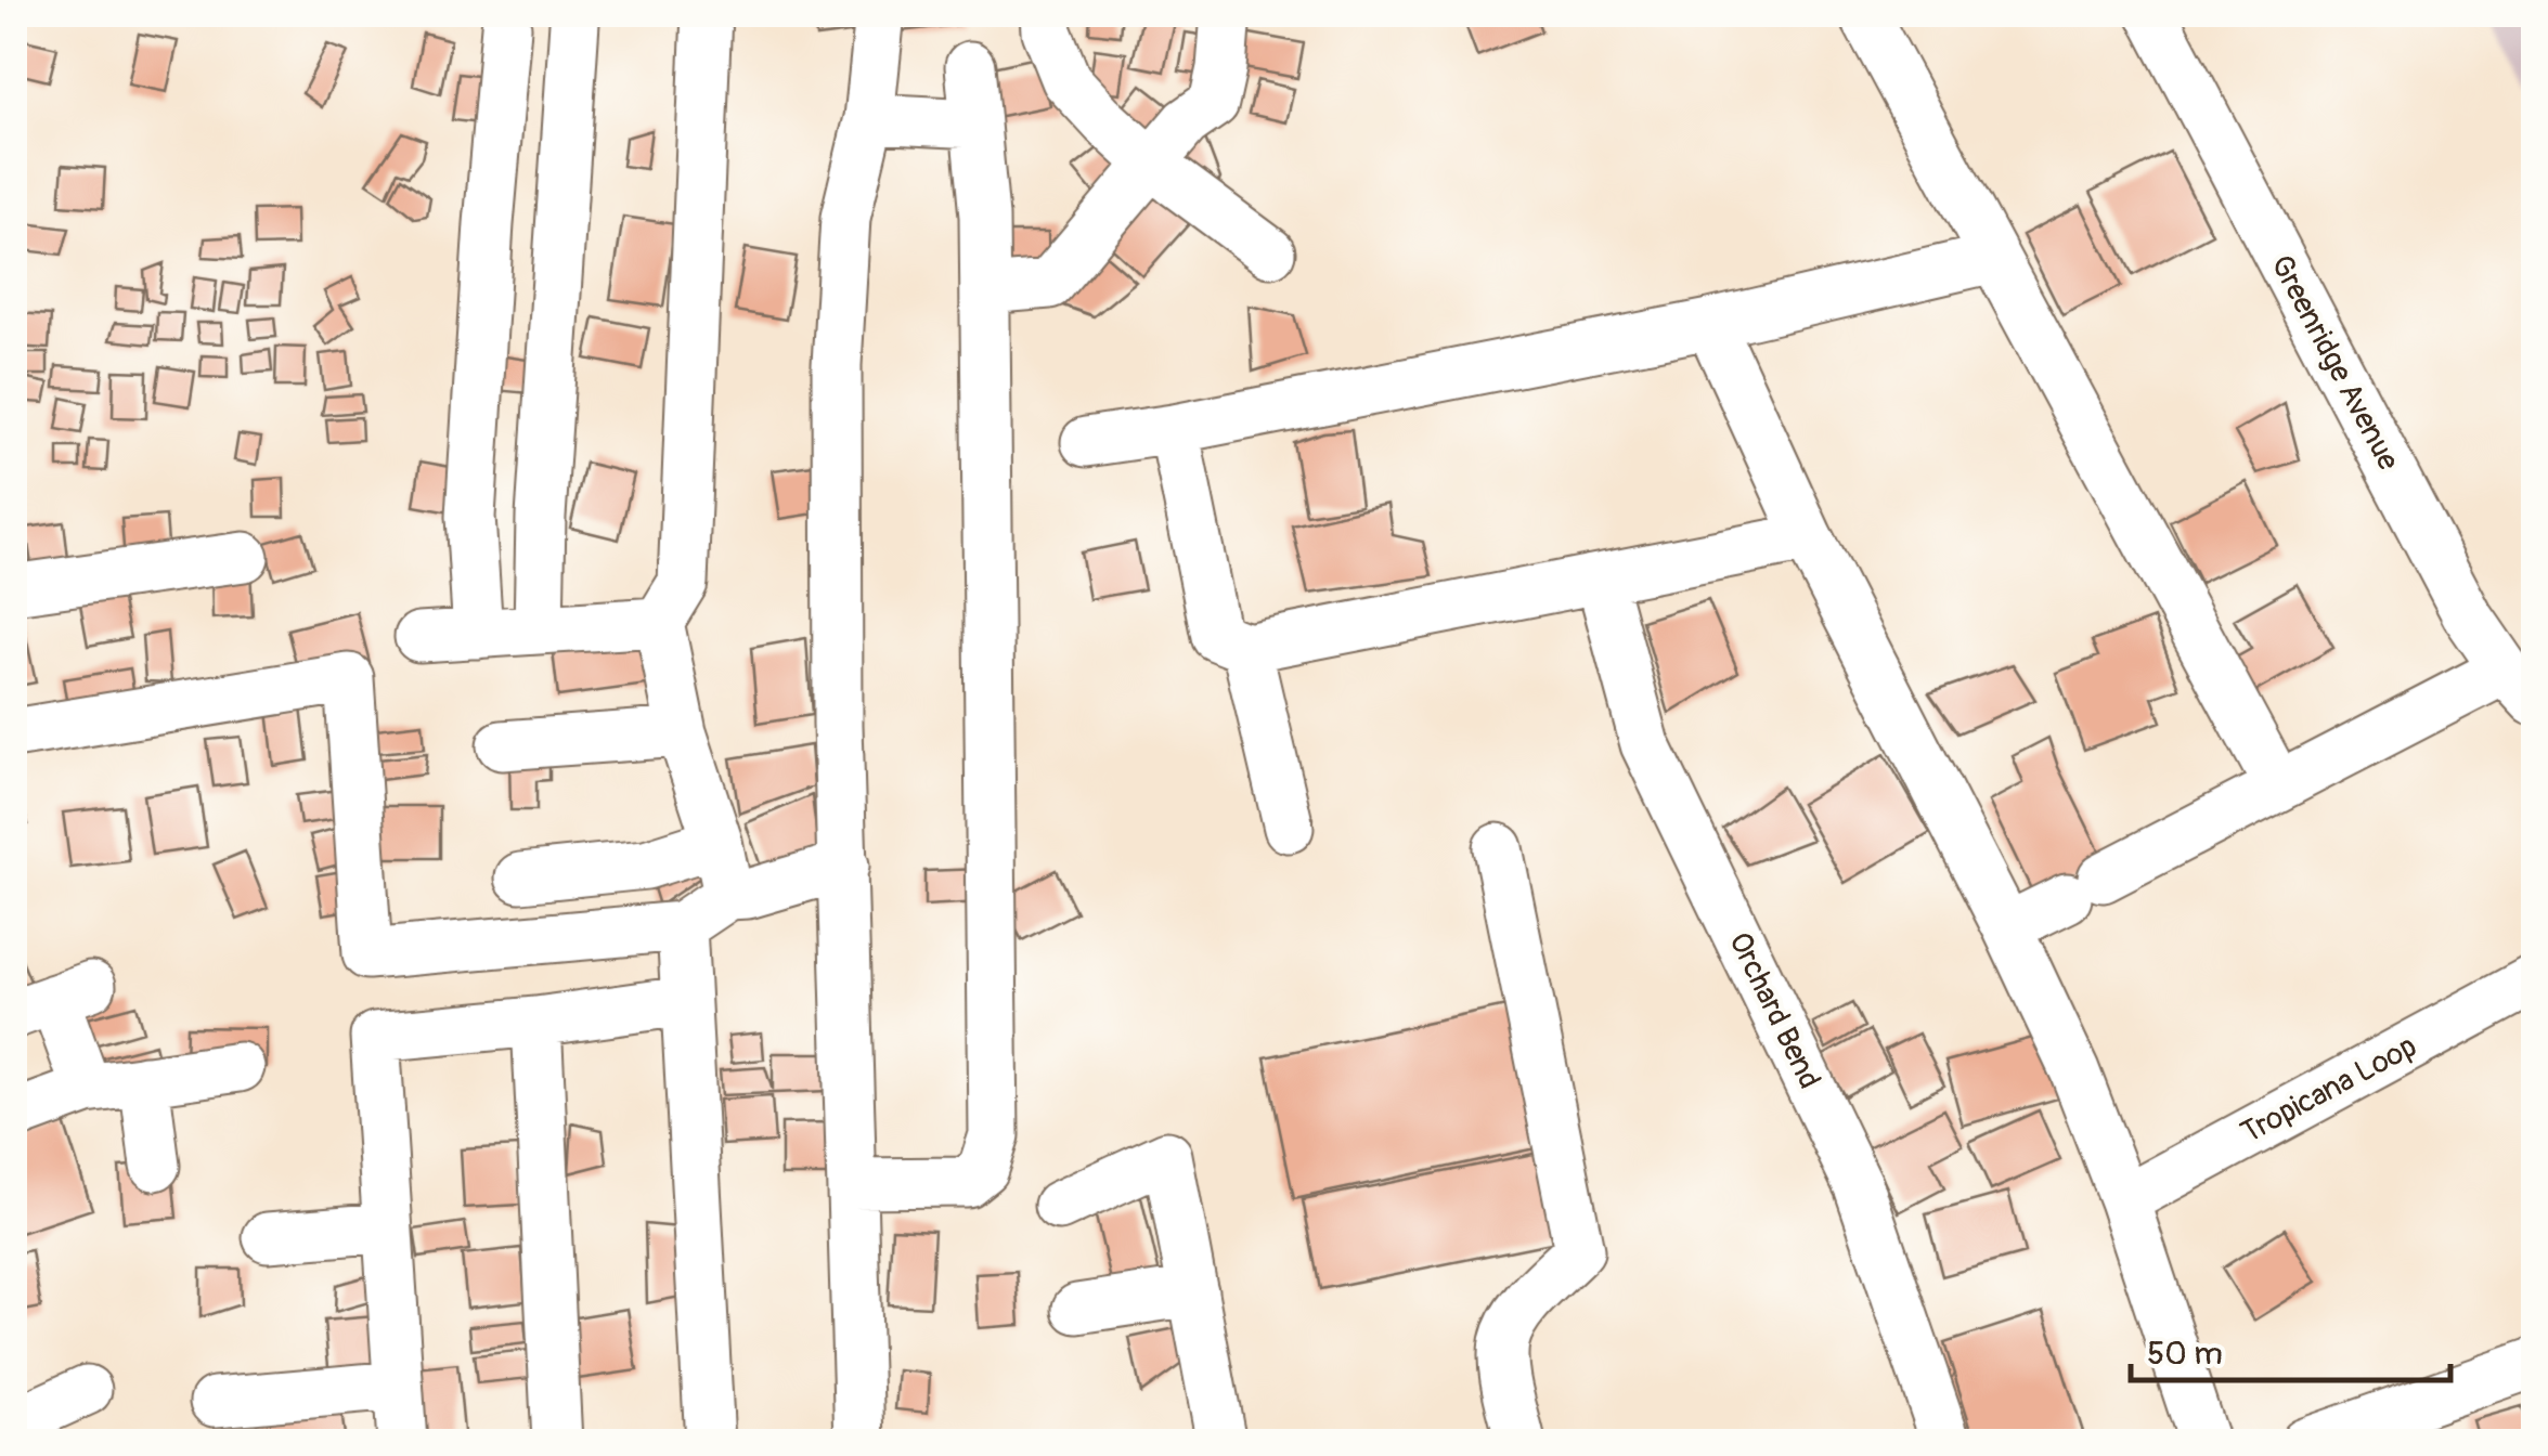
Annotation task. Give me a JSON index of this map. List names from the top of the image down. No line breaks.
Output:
{"streets":{"street":["Greenridge Avenue","Orchard Bend","Tropicana Loop"]},"scale_bar":"50 m"}
